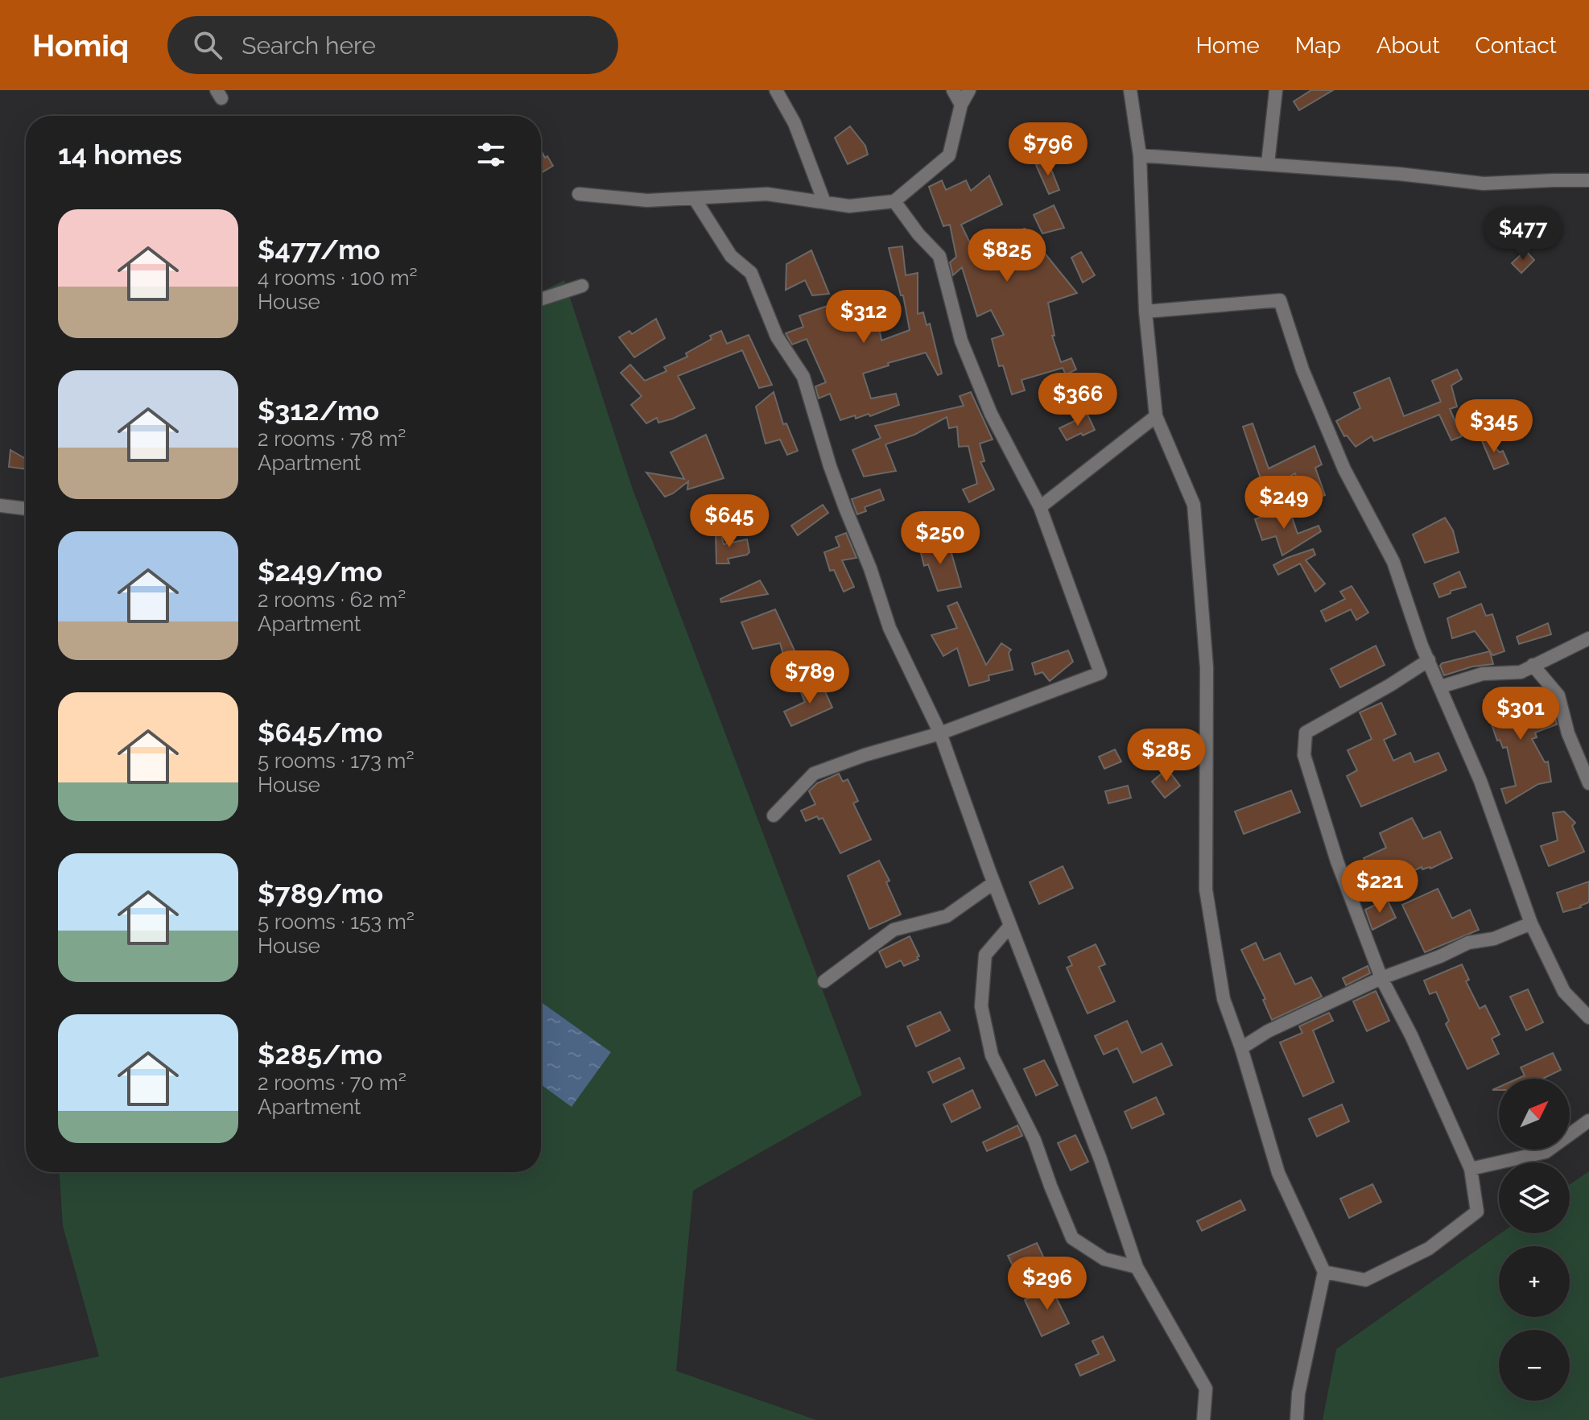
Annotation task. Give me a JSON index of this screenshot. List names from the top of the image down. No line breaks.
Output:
{"north":"top right","page":{"header":"Homiq","search":"Search here","nav":["Home","Map","About","Contact"],"heading":"14 homes","price":["$796","$477","$825","$312","$366","$345","$249","$645","$250","$789","$301","$285","$221","$296"],"list":[{"name":"$477/mo","note":"4 rooms · 100 m² · House"},{"name":"$312/mo","note":"2 rooms · 78 m² · Apartment"},{"name":"$249/mo","note":"2 rooms · 62 m² · Apartment"},{"name":"$645/mo","note":"5 rooms · 173 m² · House"},{"name":"$789/mo","note":"5 rooms · 153 m² · House"},{"name":"$285/mo","note":"2 rooms · 70 m² · Apartment"}],"map_buttons":["+","−"]}}
